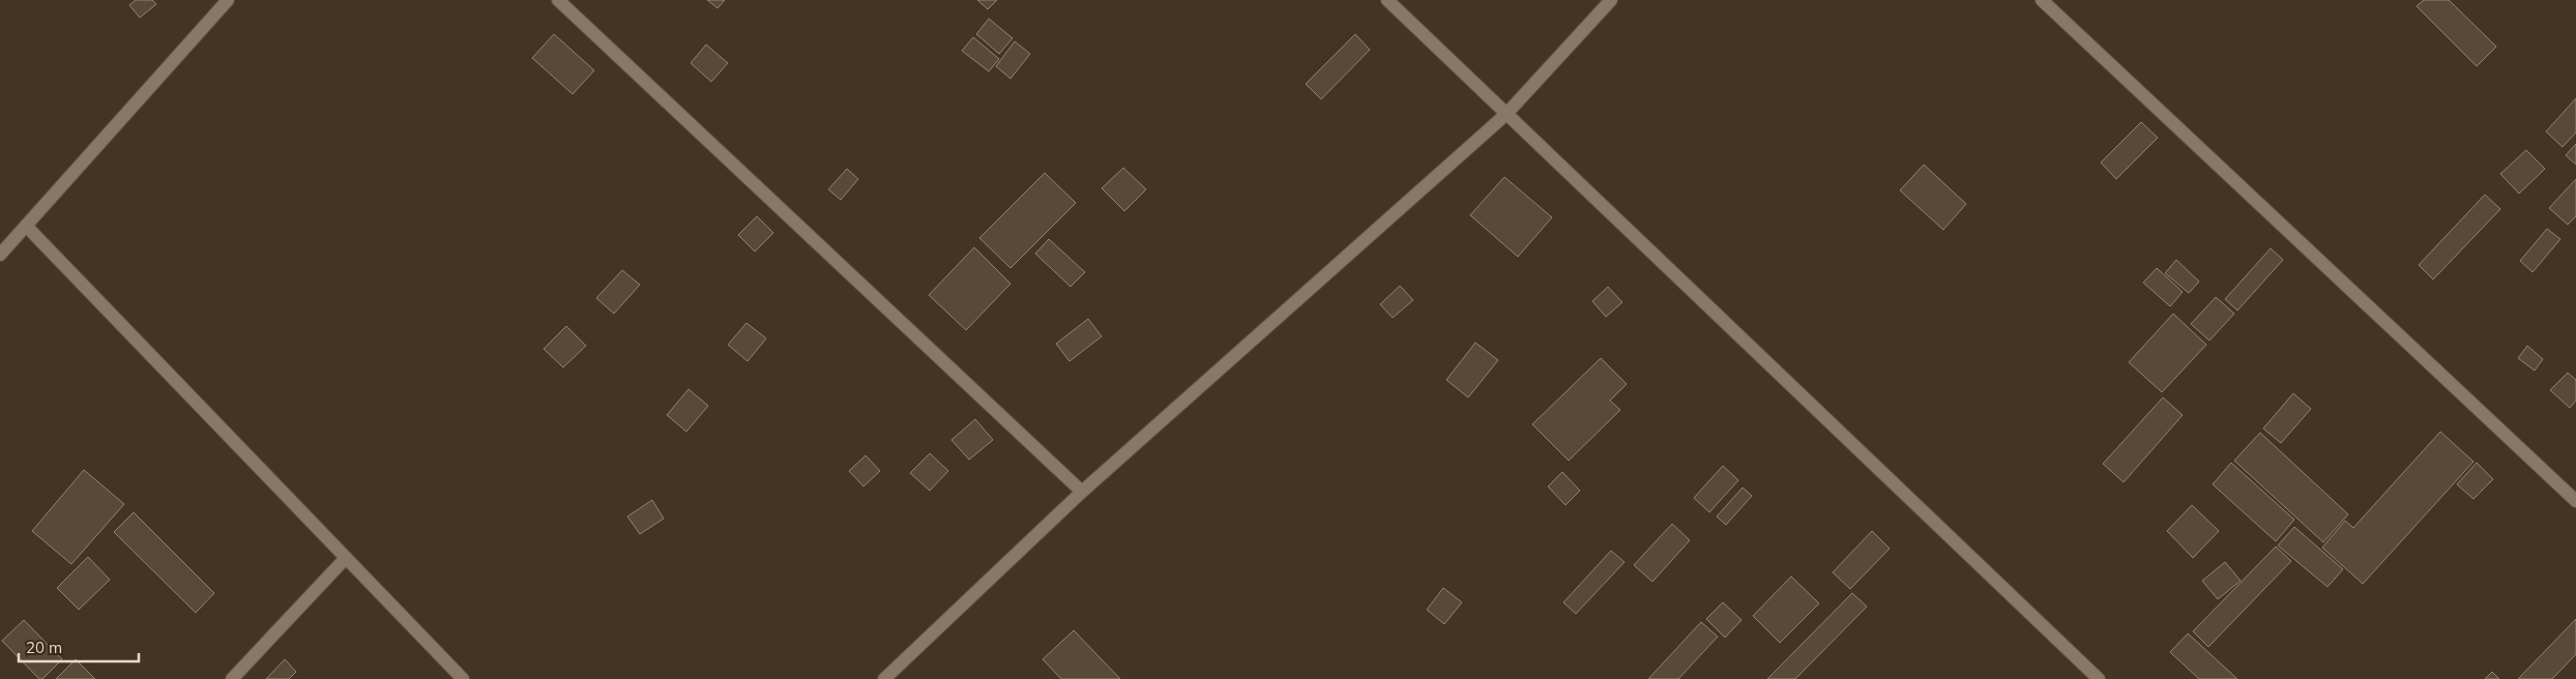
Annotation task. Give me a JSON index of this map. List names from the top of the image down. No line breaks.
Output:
{"scale_bar":"20 m"}
